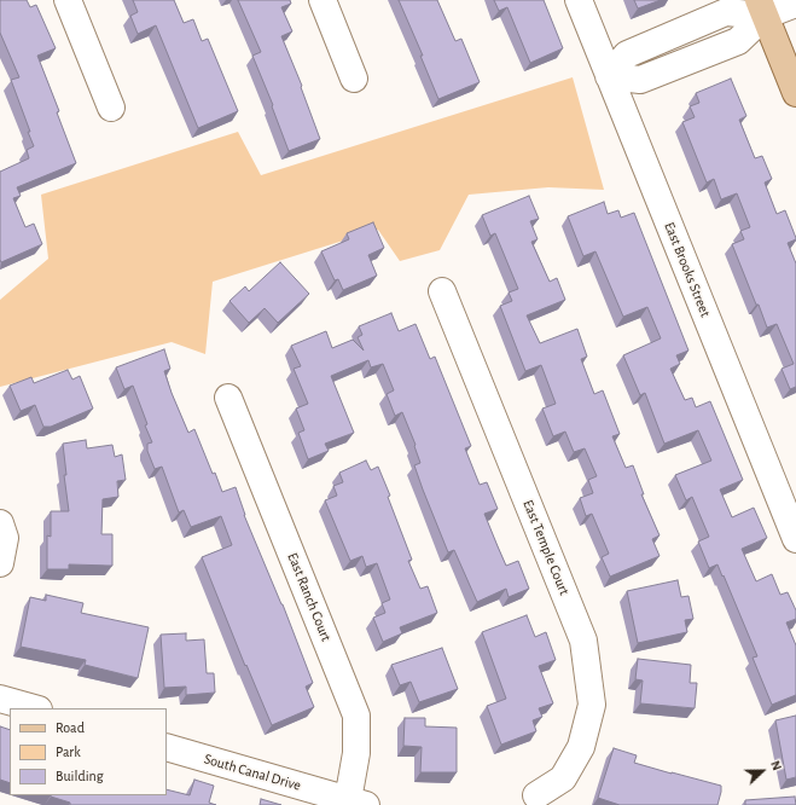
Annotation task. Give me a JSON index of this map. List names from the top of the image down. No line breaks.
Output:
{"streets":{"street":["East Brooks Street","East Temple Court","East Ranch Court","South Canal Drive"]},"crossings":[["East Ranch Court","South Canal Drive"]],"legend":["Road","Park","Building"],"north":"right"}
